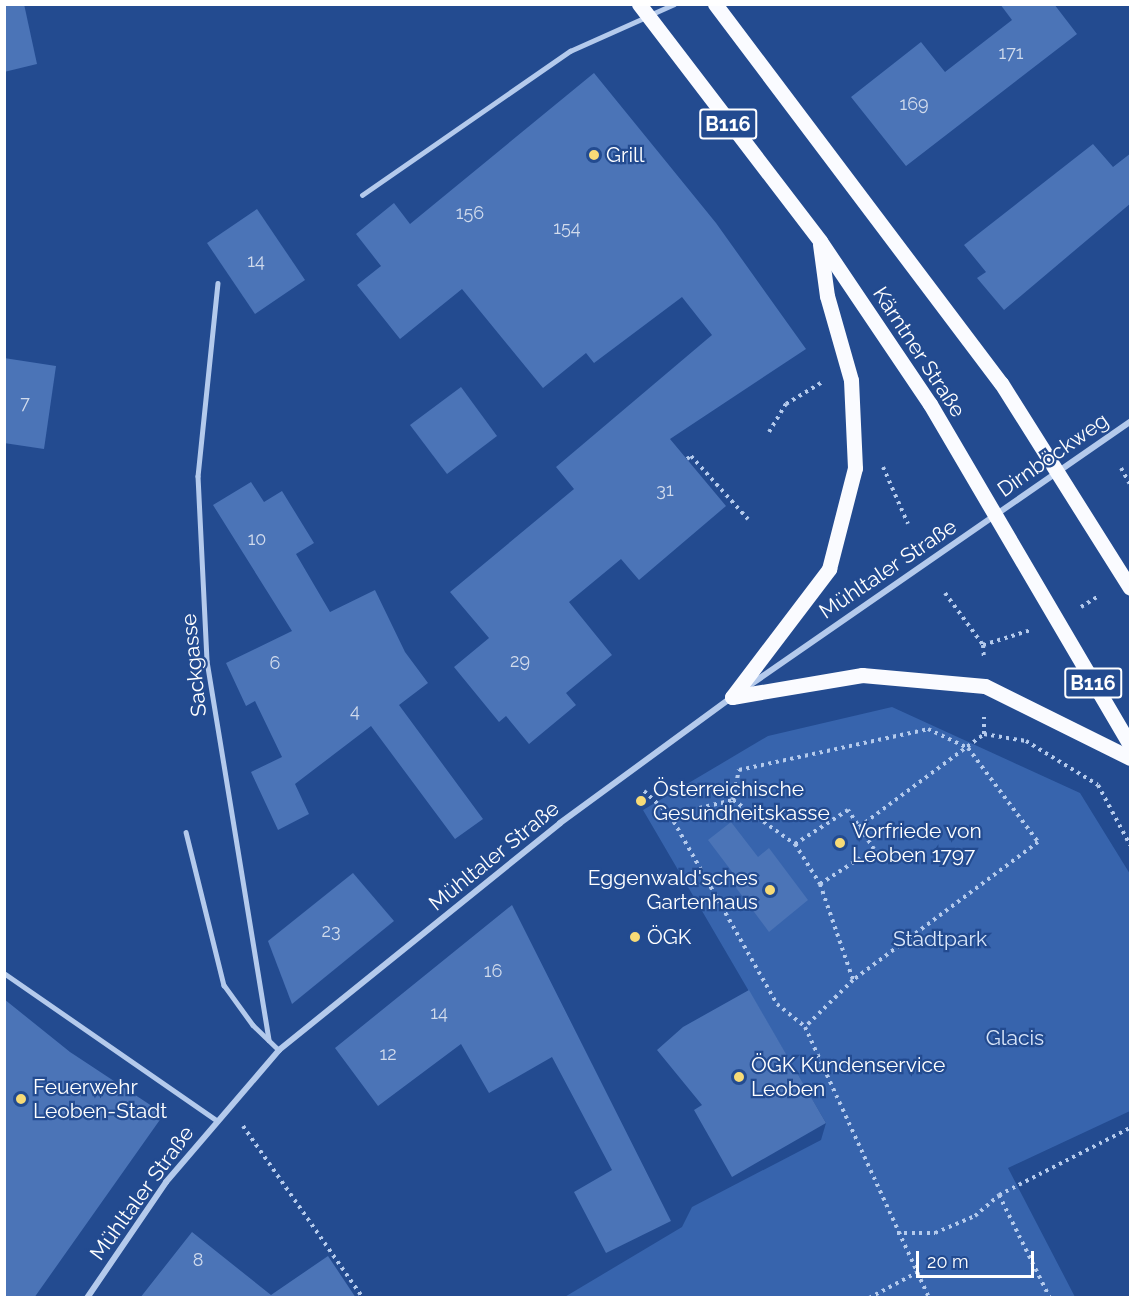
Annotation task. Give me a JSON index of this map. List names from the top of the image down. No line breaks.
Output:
{"streets":{"main road":["B116","Kärntner Straße"],"street":["Dirnböckweg","Mühltaler Straße"],"lane":["Sackgasse"]},"crossings":[["Kärntner Straße","Dirnböckweg"],["Kärntner Straße","Mühltaler Straße"],["Dirnböckweg","Mühltaler Straße"]],"parks":["Stadtpark","Glacis"],"places":["Grill","Österreichische Gesundheitskasse","Vorfriede von Leoben 1797","Eggenwald'sches Gartenhaus","ÖGK","ÖGK Kundenservice Leoben","Feuerwehr Leoben-Stadt"],"house_numbers":["171","169","156","154","14","7","31","10","29","6","4","23","16","14","12","8"],"scale_bar":"20 m"}
